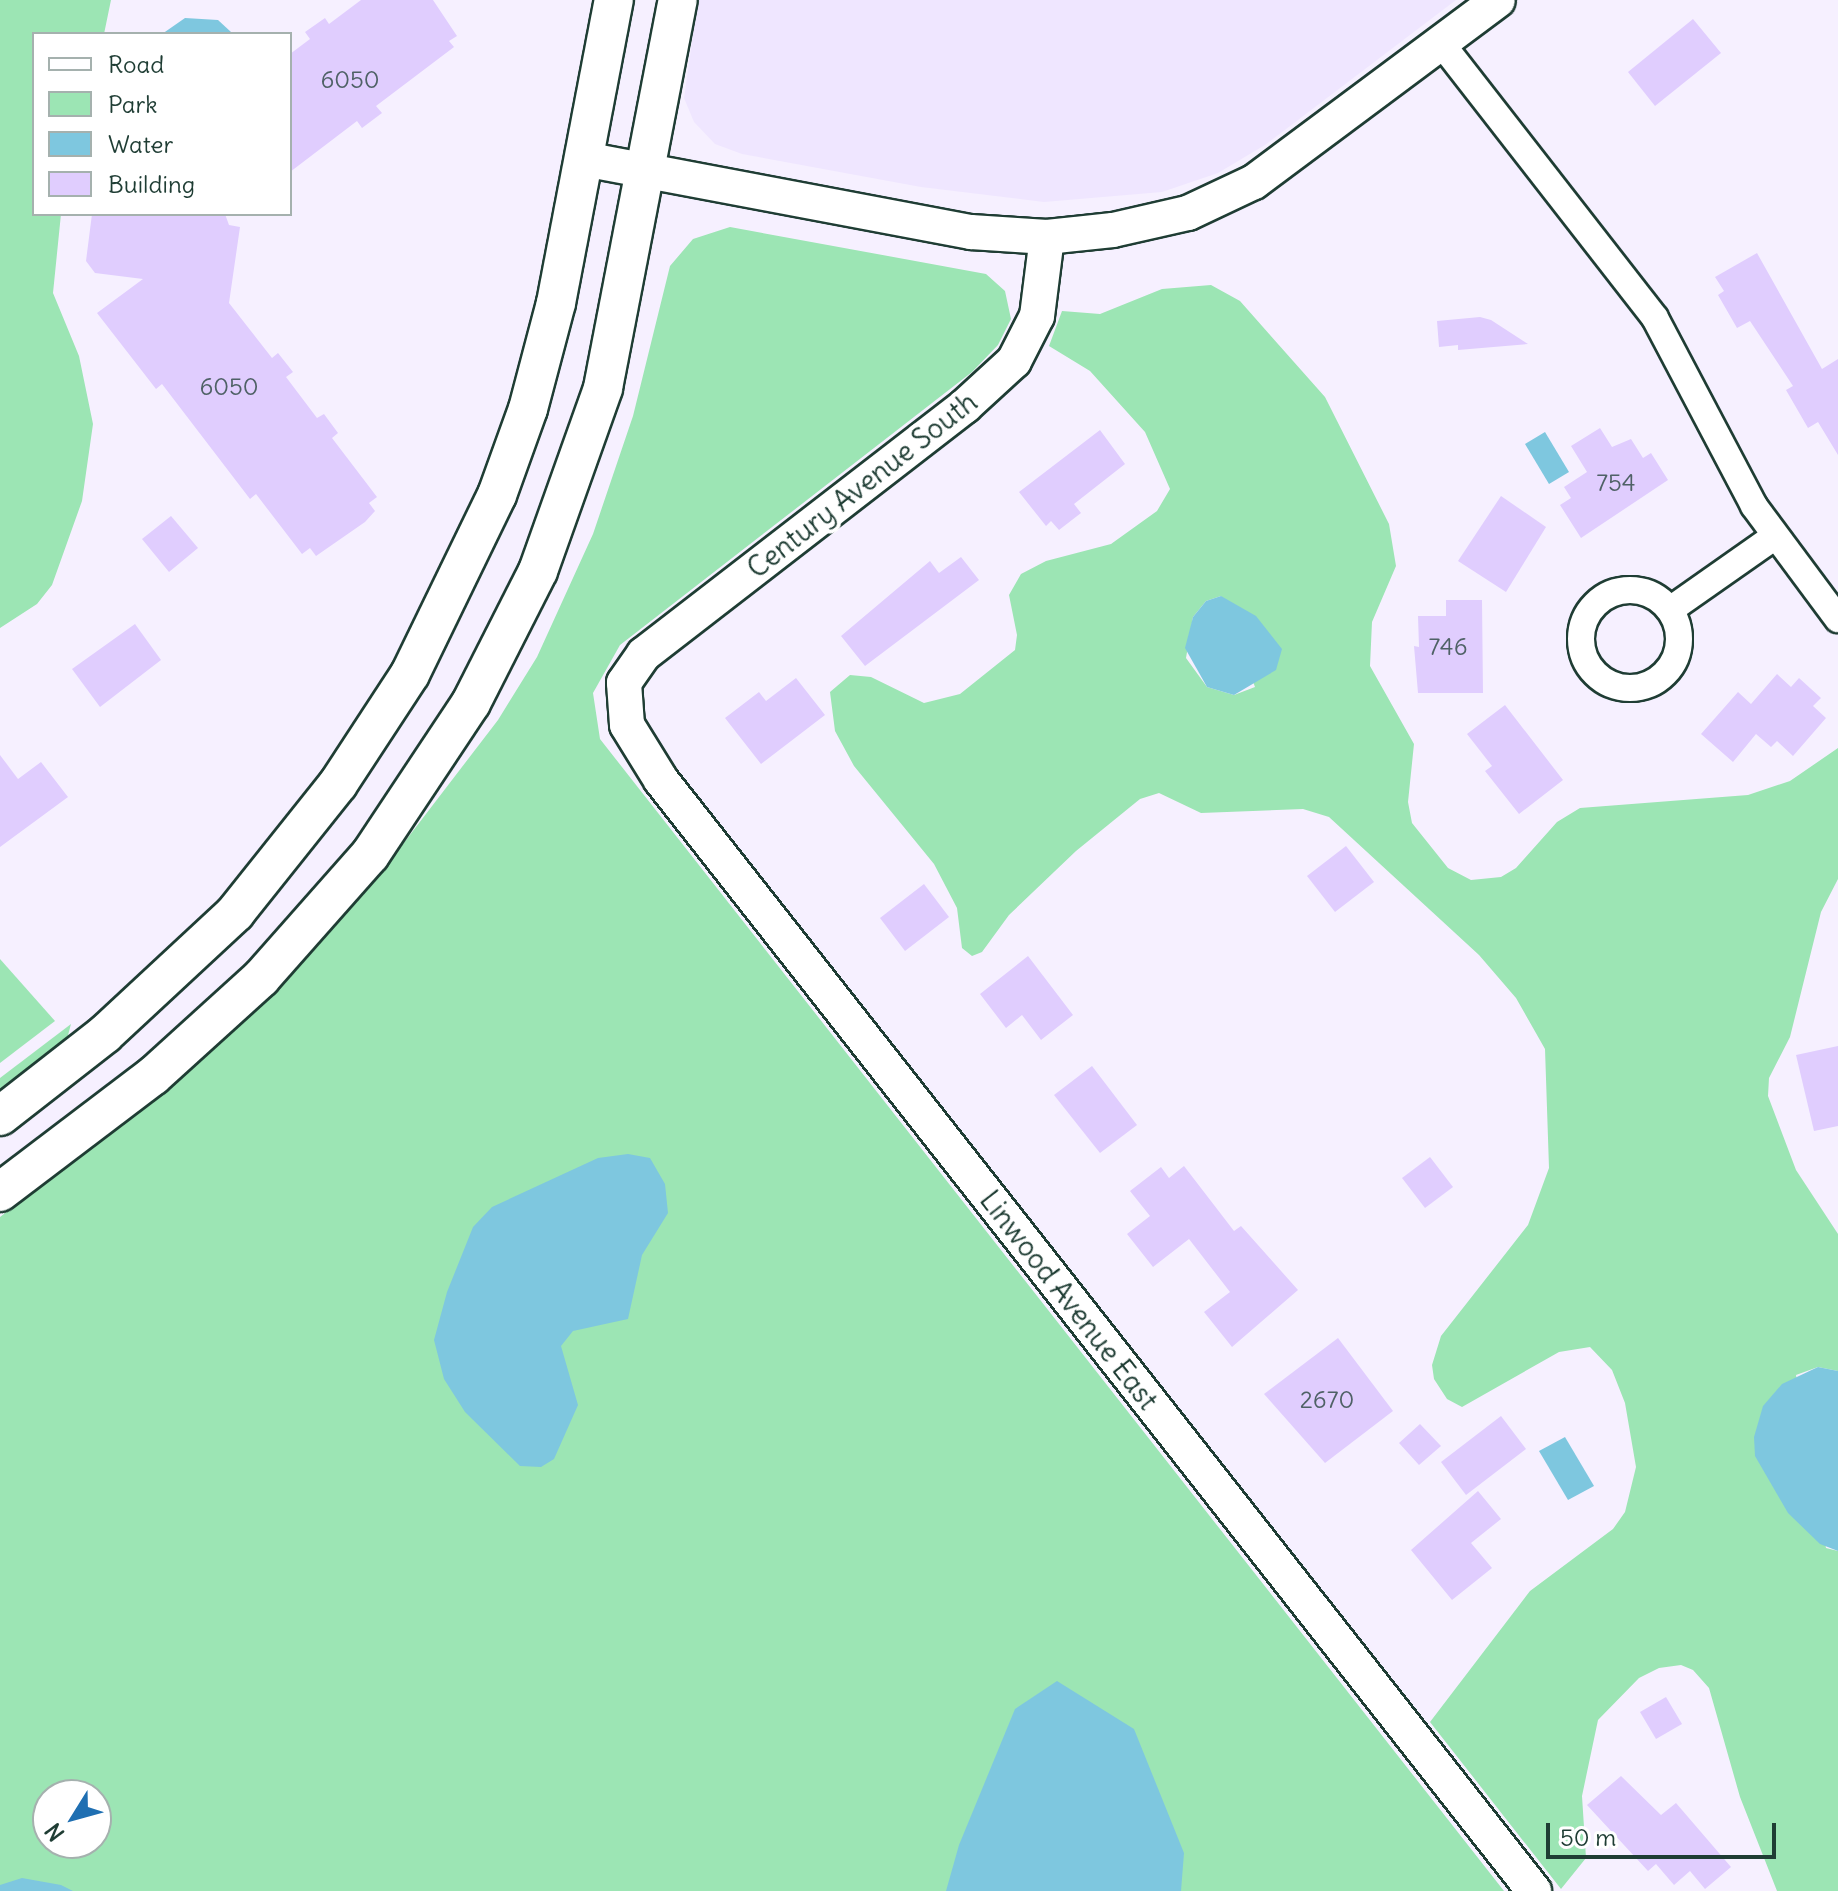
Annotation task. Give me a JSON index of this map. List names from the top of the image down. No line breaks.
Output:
{"streets":{"street":["Century Avenue South","Linwood Avenue East"]},"crossings":[["Century Avenue South","Linwood Avenue East"]],"house_numbers":["6050","6050","754","746","2670"],"legend":["Road","Park","Water","Building"],"scale_bar":"50 m","north":"bottom left"}
